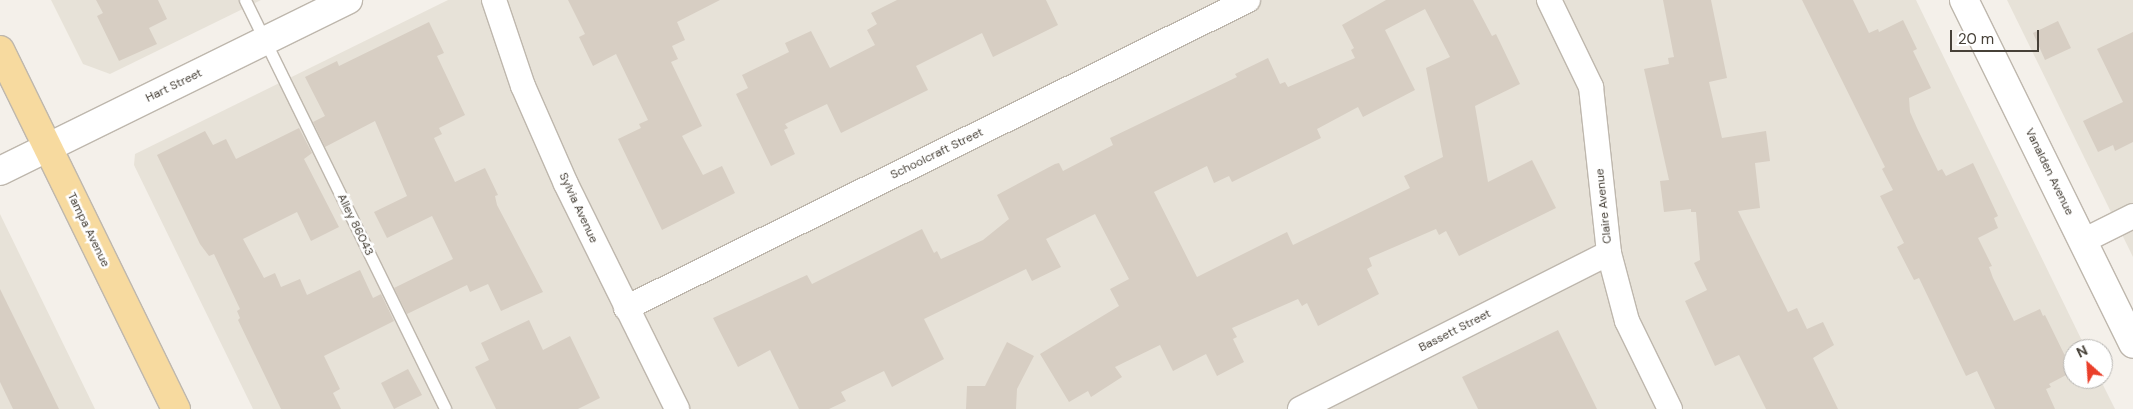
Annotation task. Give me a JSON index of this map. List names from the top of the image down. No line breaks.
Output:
{"streets":{"main road":["Tampa Avenue"],"street":["Hart Street","Schoolcraft Street","Vanalden Avenue","Claire Avenue","Sylvia Avenue","Bassett Street"],"lane":["Alley 86043"]},"crossings":[["Hart Street","Alley 86043"],["Hart Street","Tampa Avenue"],["Schoolcraft Street","Sylvia Avenue"],["Claire Avenue","Bassett Street"]],"scale_bar":"20 m","north":"top left"}
